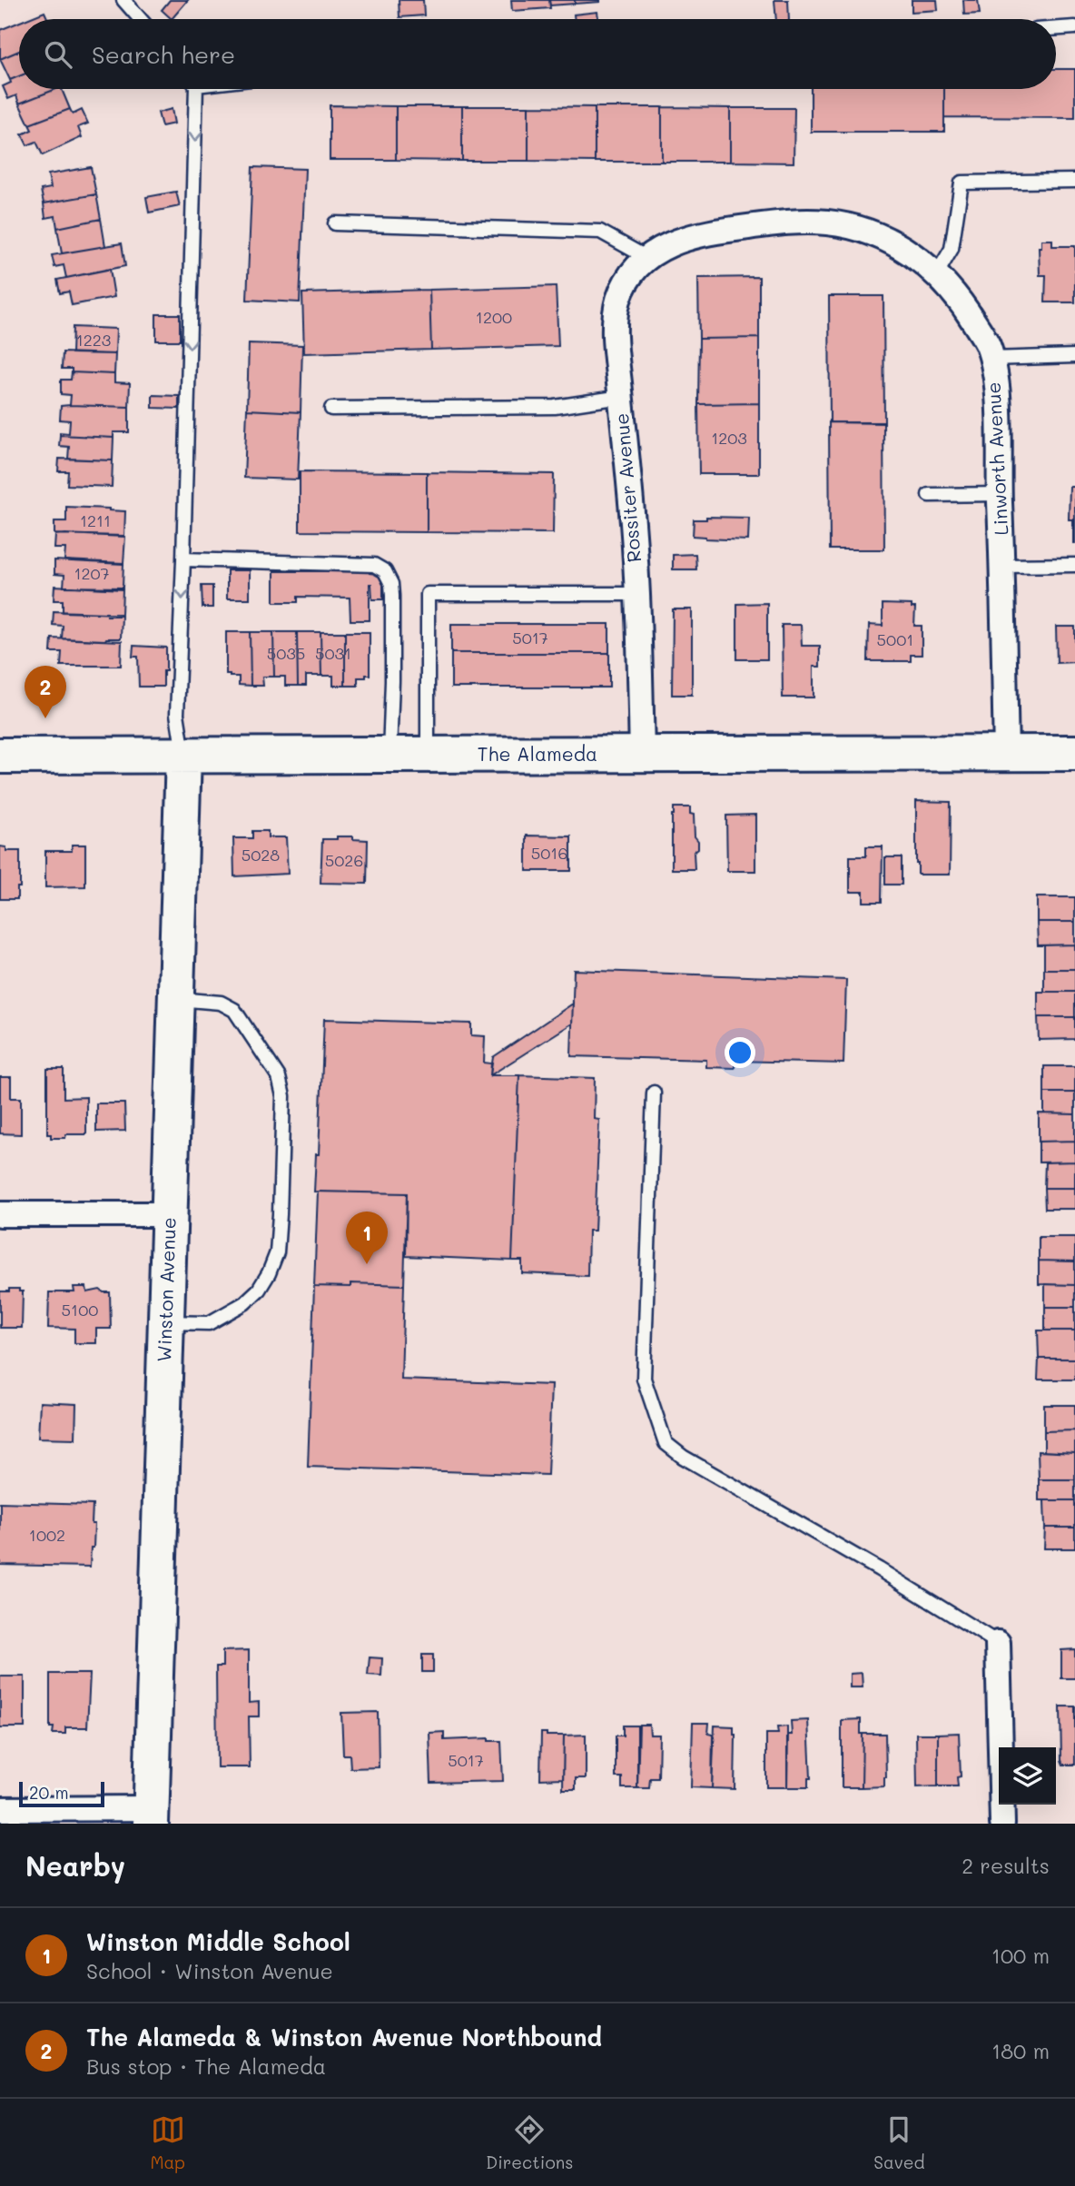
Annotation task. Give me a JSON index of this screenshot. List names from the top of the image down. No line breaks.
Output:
{"streets":{"main road":["The Alameda","Winston Avenue"],"street":["Linworth Avenue","Rossiter Avenue"]},"crossings":[["Linworth Avenue","Rossiter Avenue"],["Linworth Avenue","The Alameda"],["Rossiter Avenue","The Alameda"],["The Alameda","Winston Avenue"]],"house_numbers":["1200","1223","1203","1211","1207","5017","5001","5035","5031","5016","5028","5026","5100","1002","5017"],"scale_bar":"20 m","page":{"search":"Search here","pins":["2","1"],"scale":"20 m","heading":["Nearby","2 results"],"list":[{"mark":"1","name":"Winston Middle School","note":"School · Winston Avenue","value":"100 m"},{"mark":"2","name":"The Alameda & Winston Avenue Northbound","note":"Bus stop · The Alameda","value":"180 m"}],"nav":["Map","Directions","Saved"]}}
